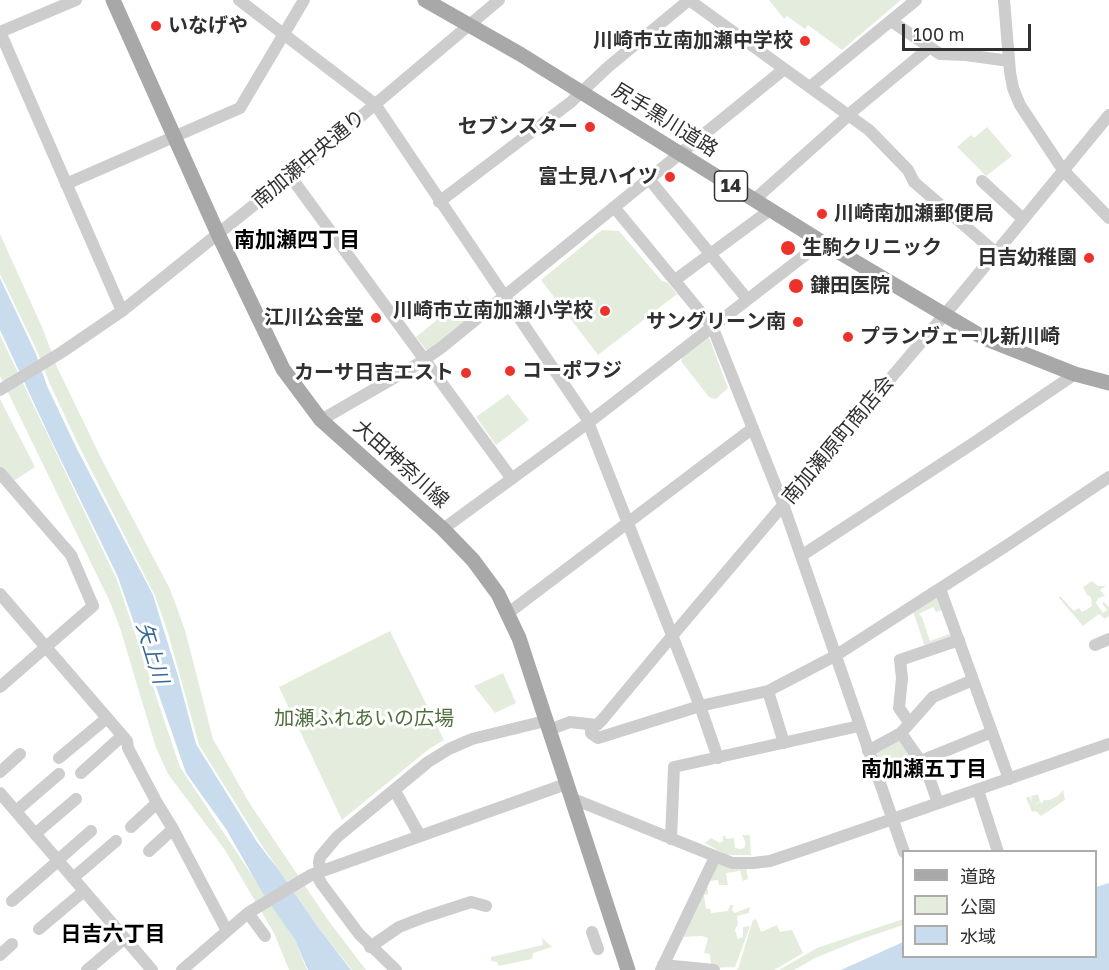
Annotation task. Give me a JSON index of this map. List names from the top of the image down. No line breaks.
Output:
{"streets":{"main road":["尻手黒川道路","14","大田神奈川線"],"street":["南加瀬中央通り","南加瀬原町商店会"]},"crossings":[["尻手黒川道路","南加瀬中央通り"],["尻手黒川道路","南加瀬原町商店会"],["南加瀬中央通り","大田神奈川線"]],"districts":["南加瀬四丁目","南加瀬五丁目","日吉六丁目"],"water":["矢上川"],"parks":["加瀬ふれあいの広場"],"places":["いなげや","川崎市立南加瀬中学校","セブンスター","富士見ハイツ","川崎南加瀬郵便局","生駒クリニック","日吉幼稚園","鎌田医院","川崎市立南加瀬小学校","江川公会堂","サングリーン南","プランヴェール新川崎","コーポフジ","カーサ日吉エスト"],"legend":["道路","公園","水域"],"scale_bar":"100 m"}
